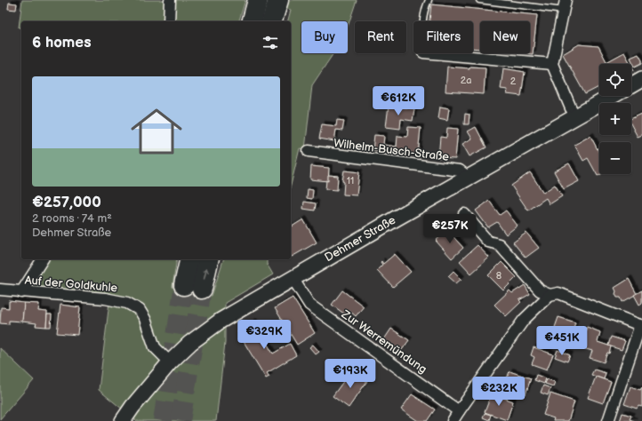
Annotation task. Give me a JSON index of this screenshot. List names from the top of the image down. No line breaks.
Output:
{"streets":{"street":["Wilhelm-Busch-Straße","Dehmer Straße","Auf der Goldkuhle","Zur Werremündung"]},"crossings":[["Wilhelm-Busch-Straße","Dehmer Straße"],["Dehmer Straße","Auf der Goldkuhle"],["Dehmer Straße","Zur Werremündung"]],"house_numbers":["2a","2","11","8"],"page":{"chip":["Buy","Rent","Filters","New"],"heading":"6 homes","map_buttons":["+","−"],"list":[{"name":"€257,000","note":"2 rooms · 74 m² · Dehmer Straße"}],"price":["€612K","€257K","€329K","€451K","€193K","€232K"]}}
